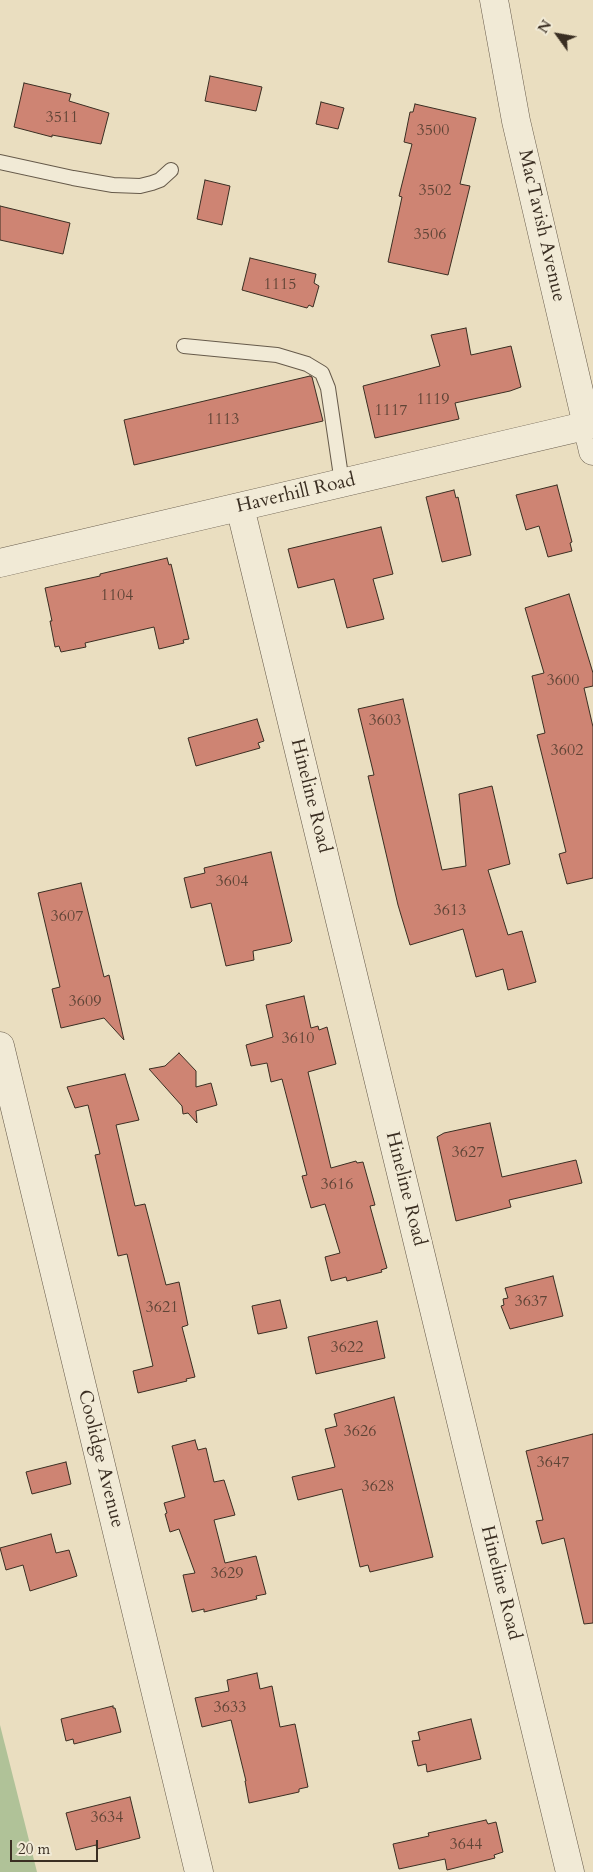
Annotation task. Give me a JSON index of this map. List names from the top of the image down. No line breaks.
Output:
{"streets":{"street":["MacTavish Avenue","Haverhill Road","Hineline Road","Coolidge Avenue"]},"crossings":[["MacTavish Avenue","Haverhill Road"],["Haverhill Road","Hineline Road"]],"house_numbers":["3511","3500","3502","3506","1115","1119","1117","1113","1104","3600","3603","3602","3604","3613","3607","3609","3610","3627","3616","3637","3621","3622","3626","3647","3628","3629","3633","3634","3644"],"scale_bar":"20 m","north":"top left"}
